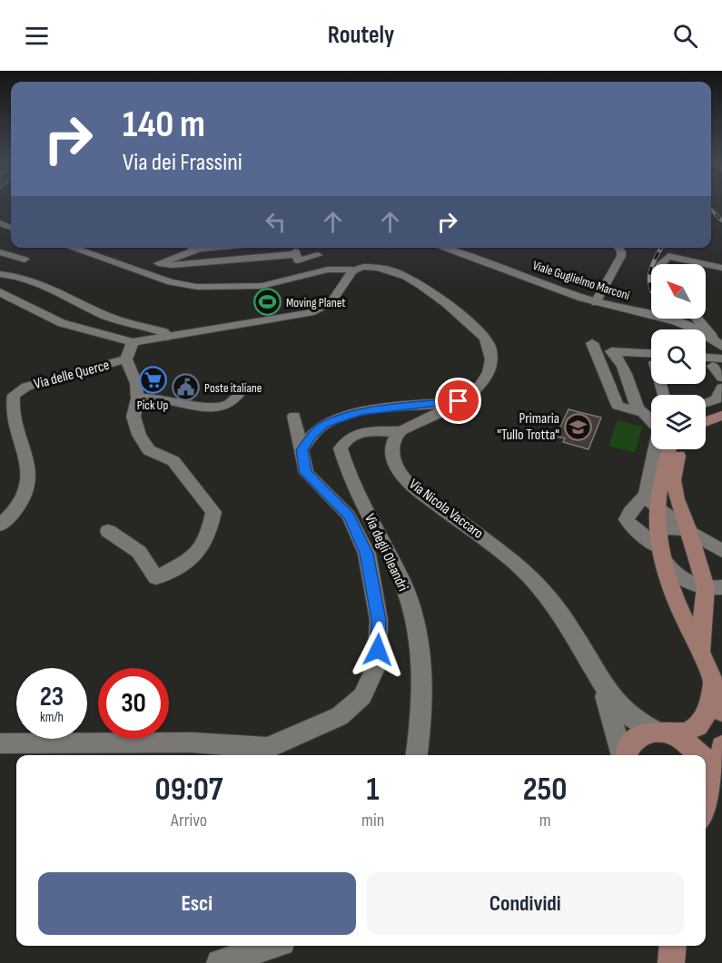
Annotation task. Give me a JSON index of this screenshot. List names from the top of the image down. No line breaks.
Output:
{"streets":{"street":["Viale Guglielmo Marconi","Via delle Querce","Via Nicola Vaccaro","Via degli Oleandri"]},"crossings":[["Via Nicola Vaccaro","Via degli Oleandri"]],"places":{"sports":["Moving Planet"],"supermarket":["Pick Up"],"public building":["Poste italiane"],"school or university":["Primaria \"Tullo Trotta\""]},"north":"top left","page":{"header":"Routely","turn":["140 m","Via dei Frassini"],"speed":"23 km/h","limit":"30","eta":["09:07","Arrivo","1","min","250","m"],"buttons":["Esci","Condividi"]}}
